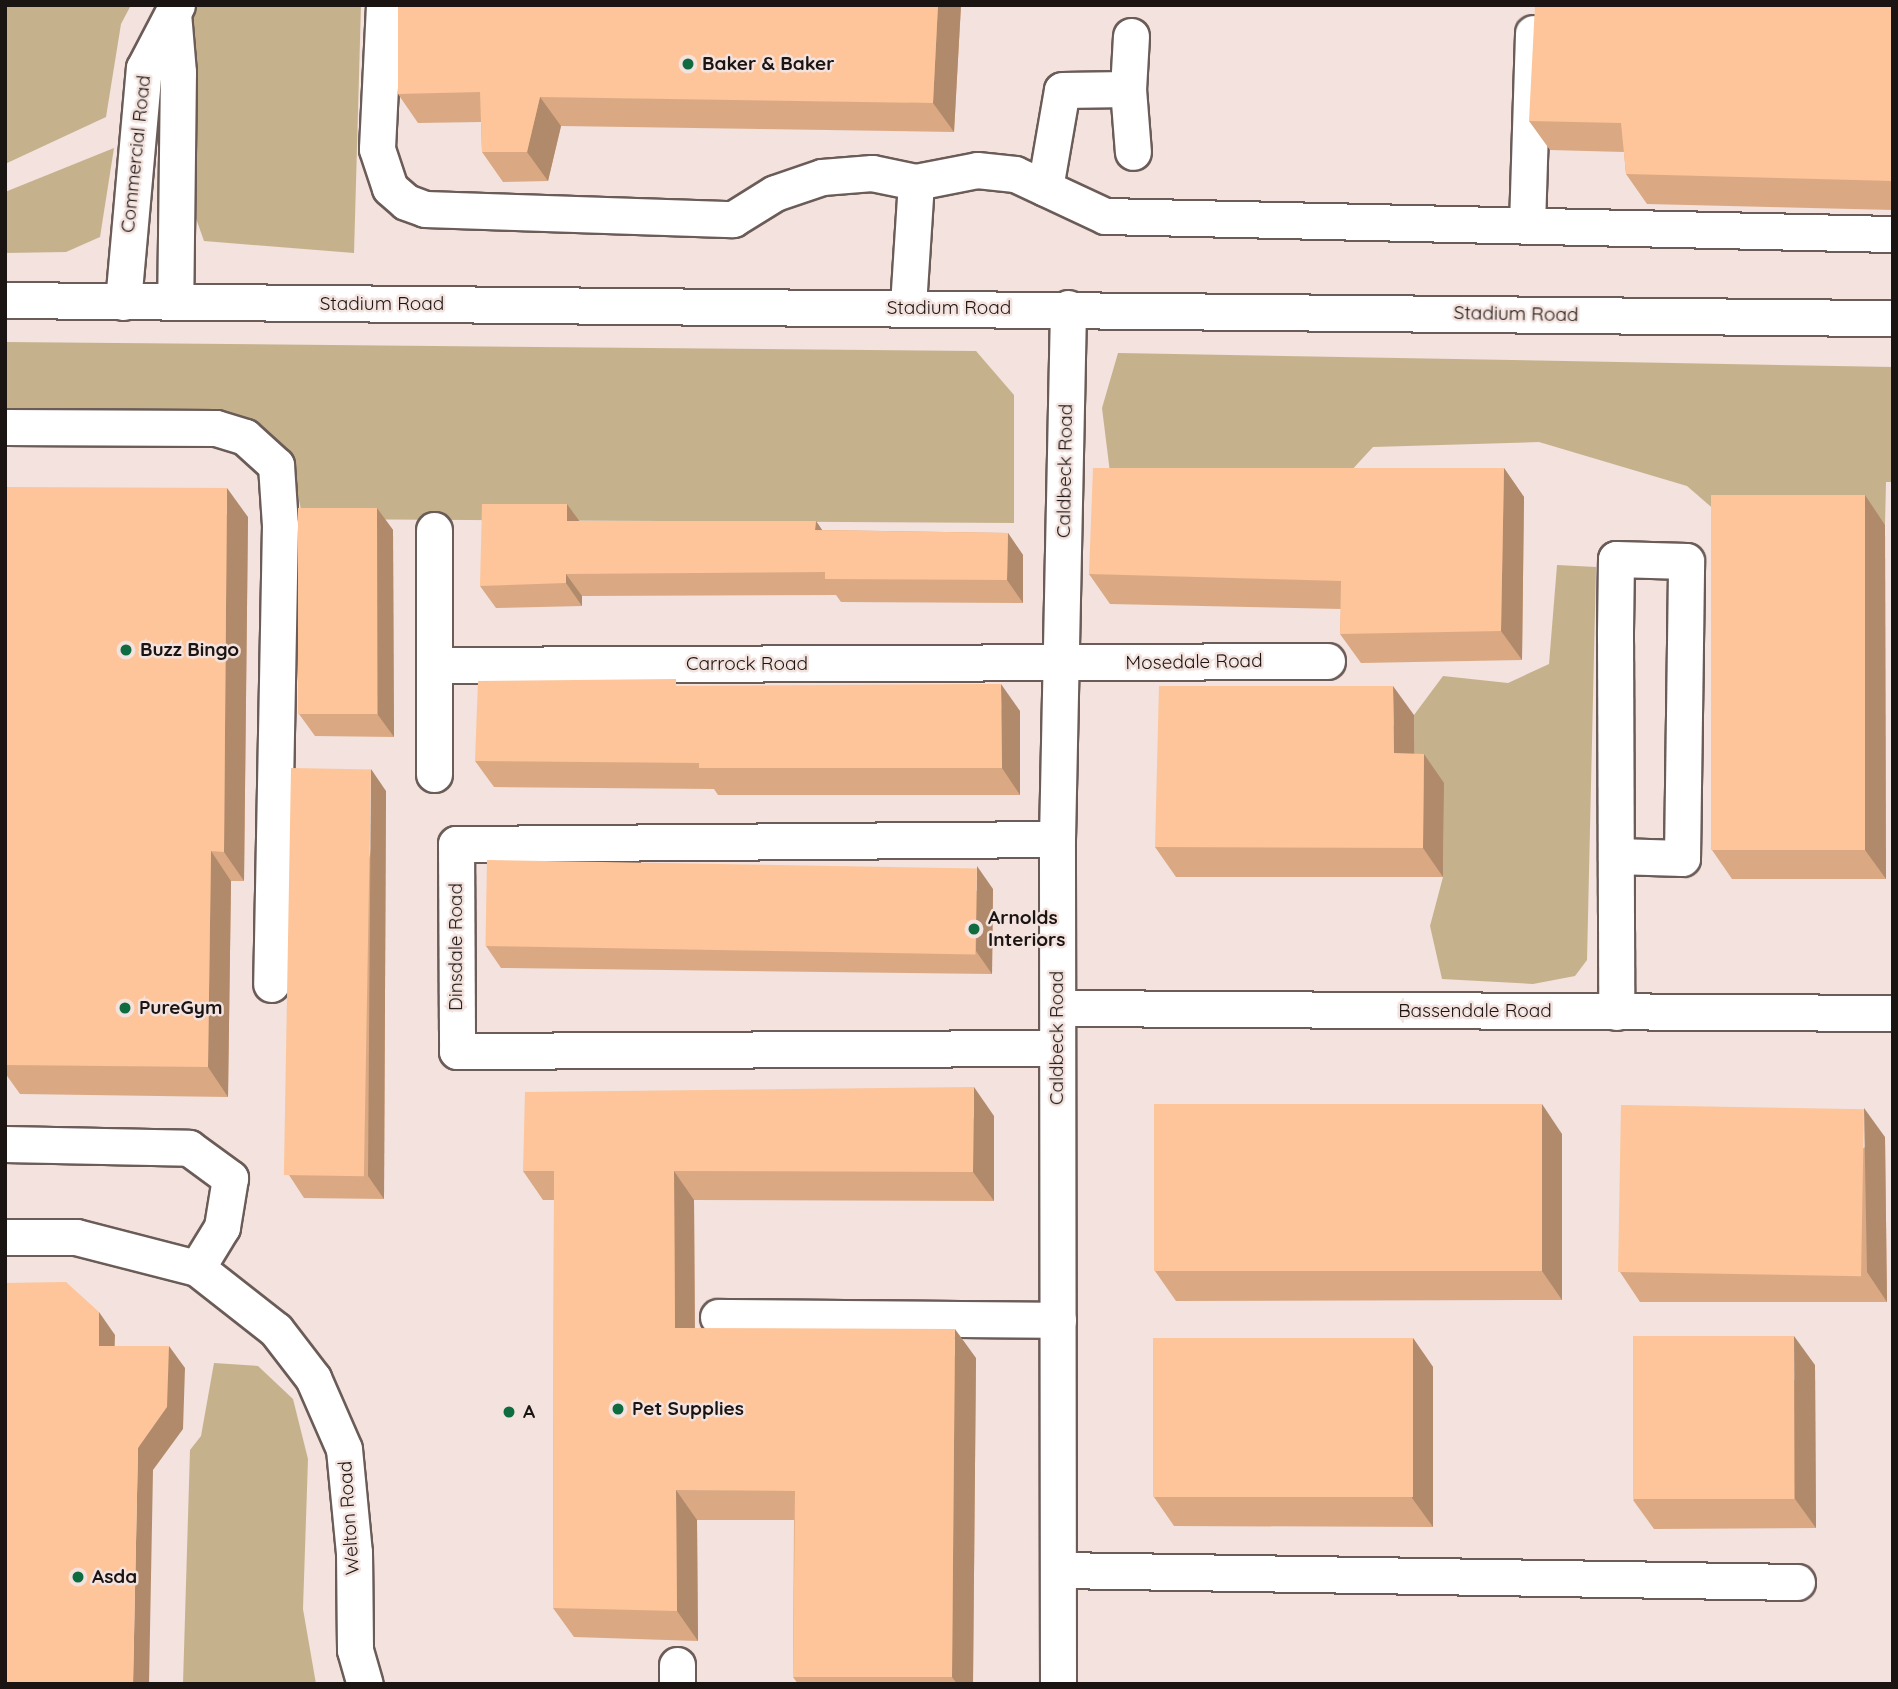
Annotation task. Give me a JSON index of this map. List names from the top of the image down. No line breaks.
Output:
{"streets":{"street":["Commercial Road","Stadium Road","Caldbeck Road","Mosedale Road","Carrock Road","Dinsdale Road","Bassendale Road","Welton Road"]},"crossings":[["Commercial Road","Stadium Road"],["Stadium Road","Caldbeck Road"],["Caldbeck Road","Mosedale Road"],["Caldbeck Road","Carrock Road"],["Caldbeck Road","Dinsdale Road"],["Caldbeck Road","Bassendale Road"],["Mosedale Road","Carrock Road"]],"places":["Baker & Baker","Buzz Bingo","Arnolds Interiors","PureGym","Pet Supplies","A","Asda"]}
